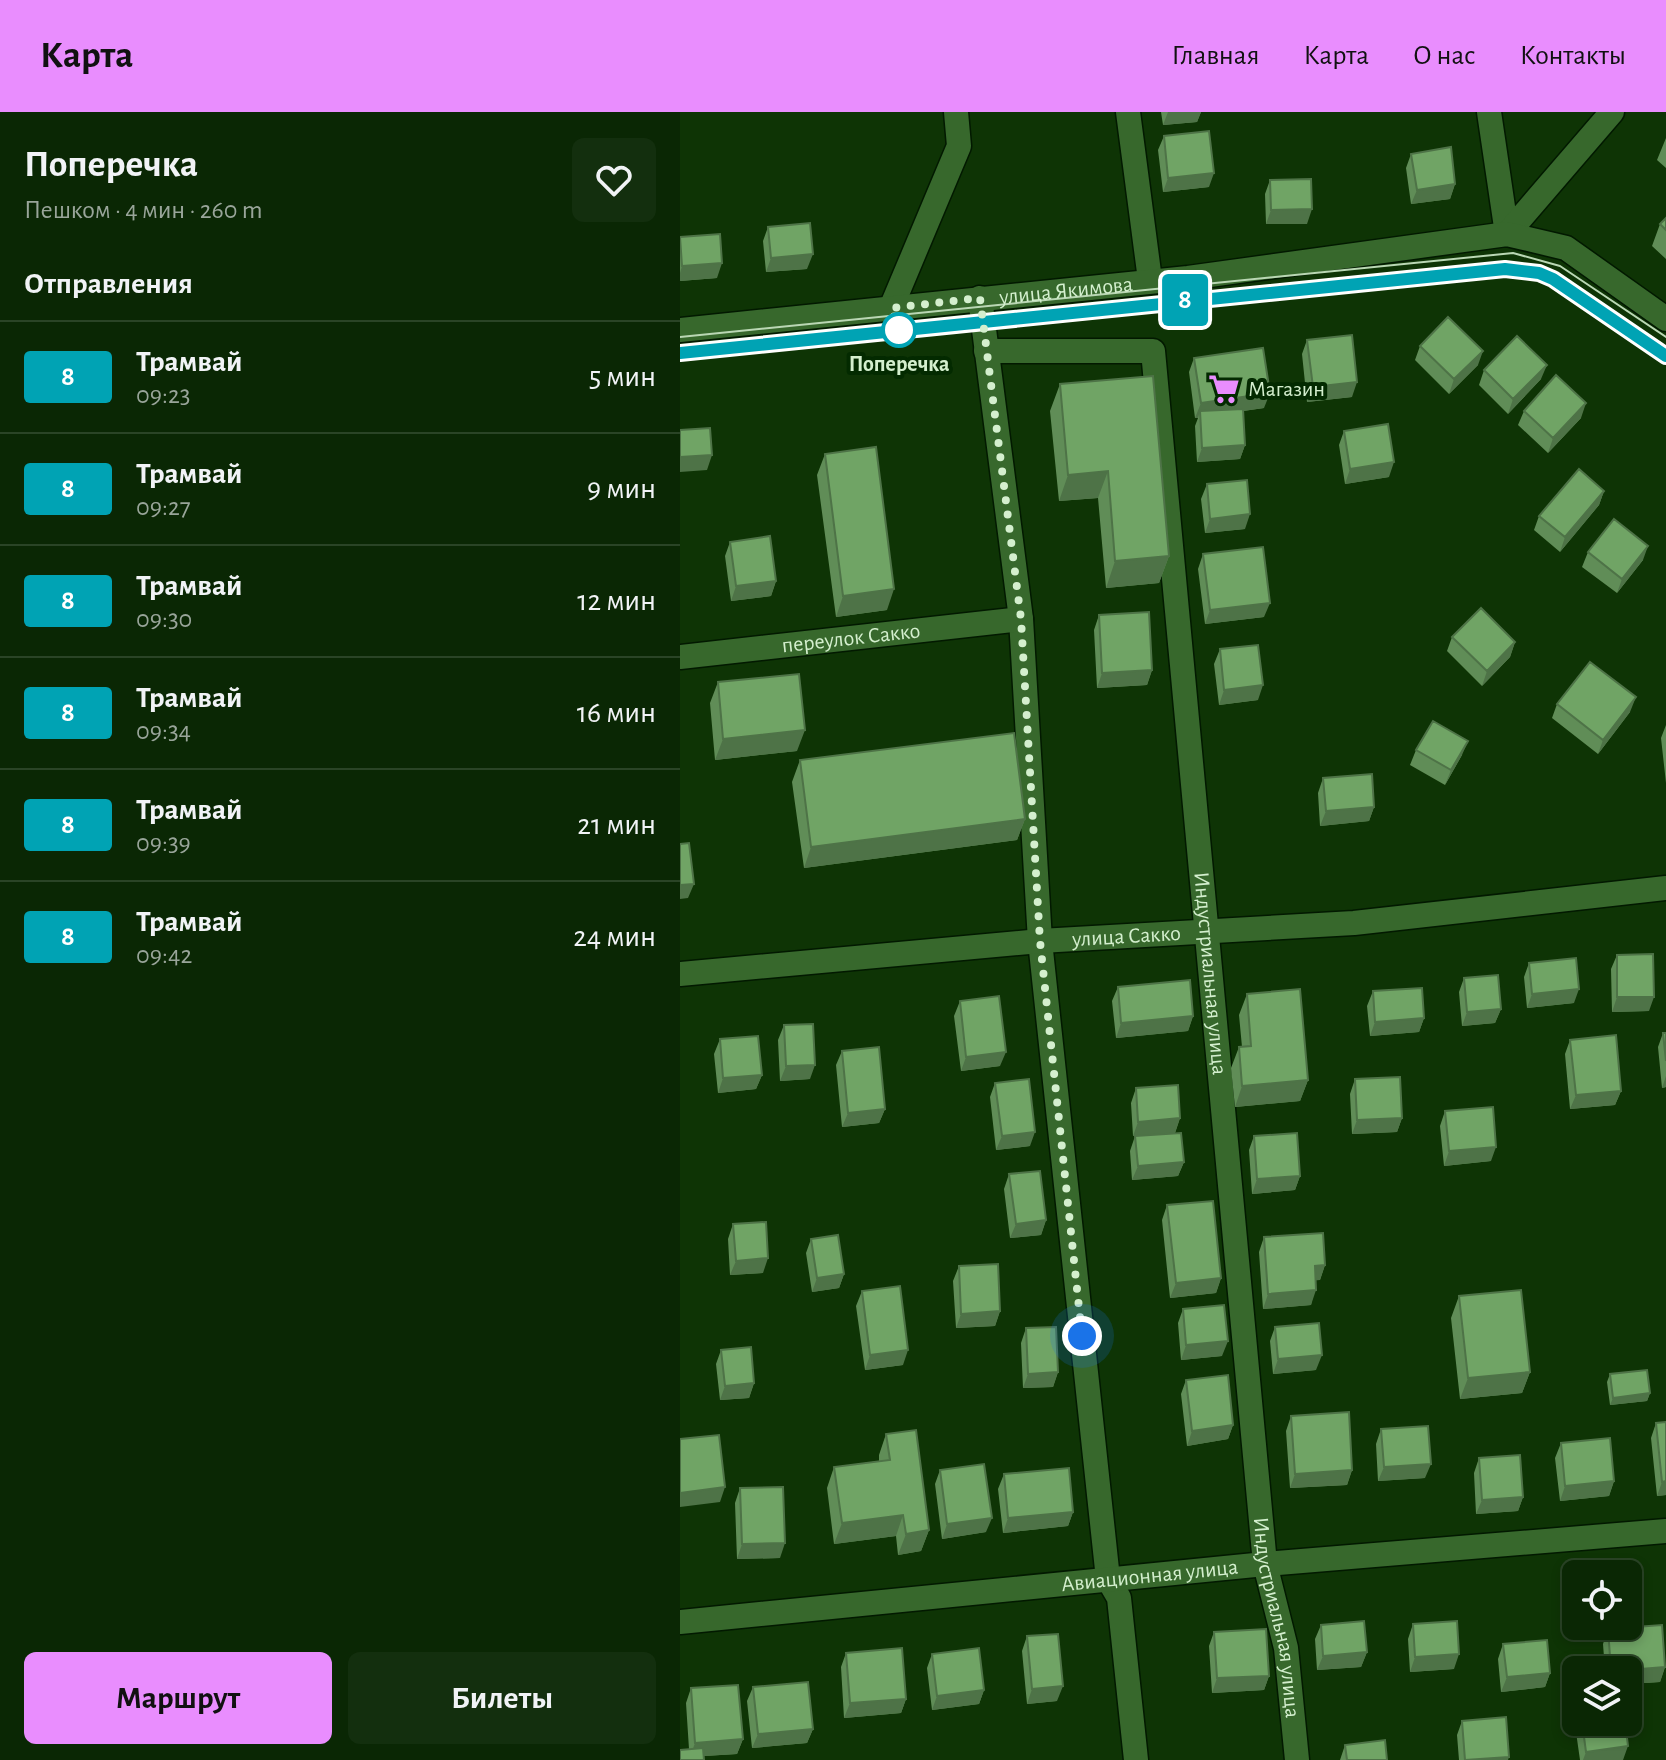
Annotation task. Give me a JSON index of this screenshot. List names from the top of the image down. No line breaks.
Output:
{"streets":{"street":["улица Якимова","переулок Сакко","улица Сакко","Индустриальная улица","Авиационная улица"]},"crossings":[["улица Сакко","Индустриальная улица"],["Индустриальная улица","Авиационная улица"]],"places":{"other":["Поперечка"],"supermarket":["Магазин"]},"lines":["tram line 8"],"page":{"header":"Карта","nav":["Главная","Карта","О нас","Контакты"],"heading":[["Поперечка","Пешком · 4 мин · 260 m"],"Отправления"],"on_map":"8","list":[{"mark":"8","name":"Трамвай","note":"09:23","value":"5 мин"},{"mark":"8","name":"Трамвай","note":"09:27","value":"9 мин"},{"mark":"8","name":"Трамвай","note":"09:30","value":"12 мин"},{"mark":"8","name":"Трамвай","note":"09:34","value":"16 мин"},{"mark":"8","name":"Трамвай","note":"09:39","value":"21 мин"},{"mark":"8","name":"Трамвай","note":"09:42","value":"24 мин"}],"buttons":["Маршрут","Билеты"]}}
